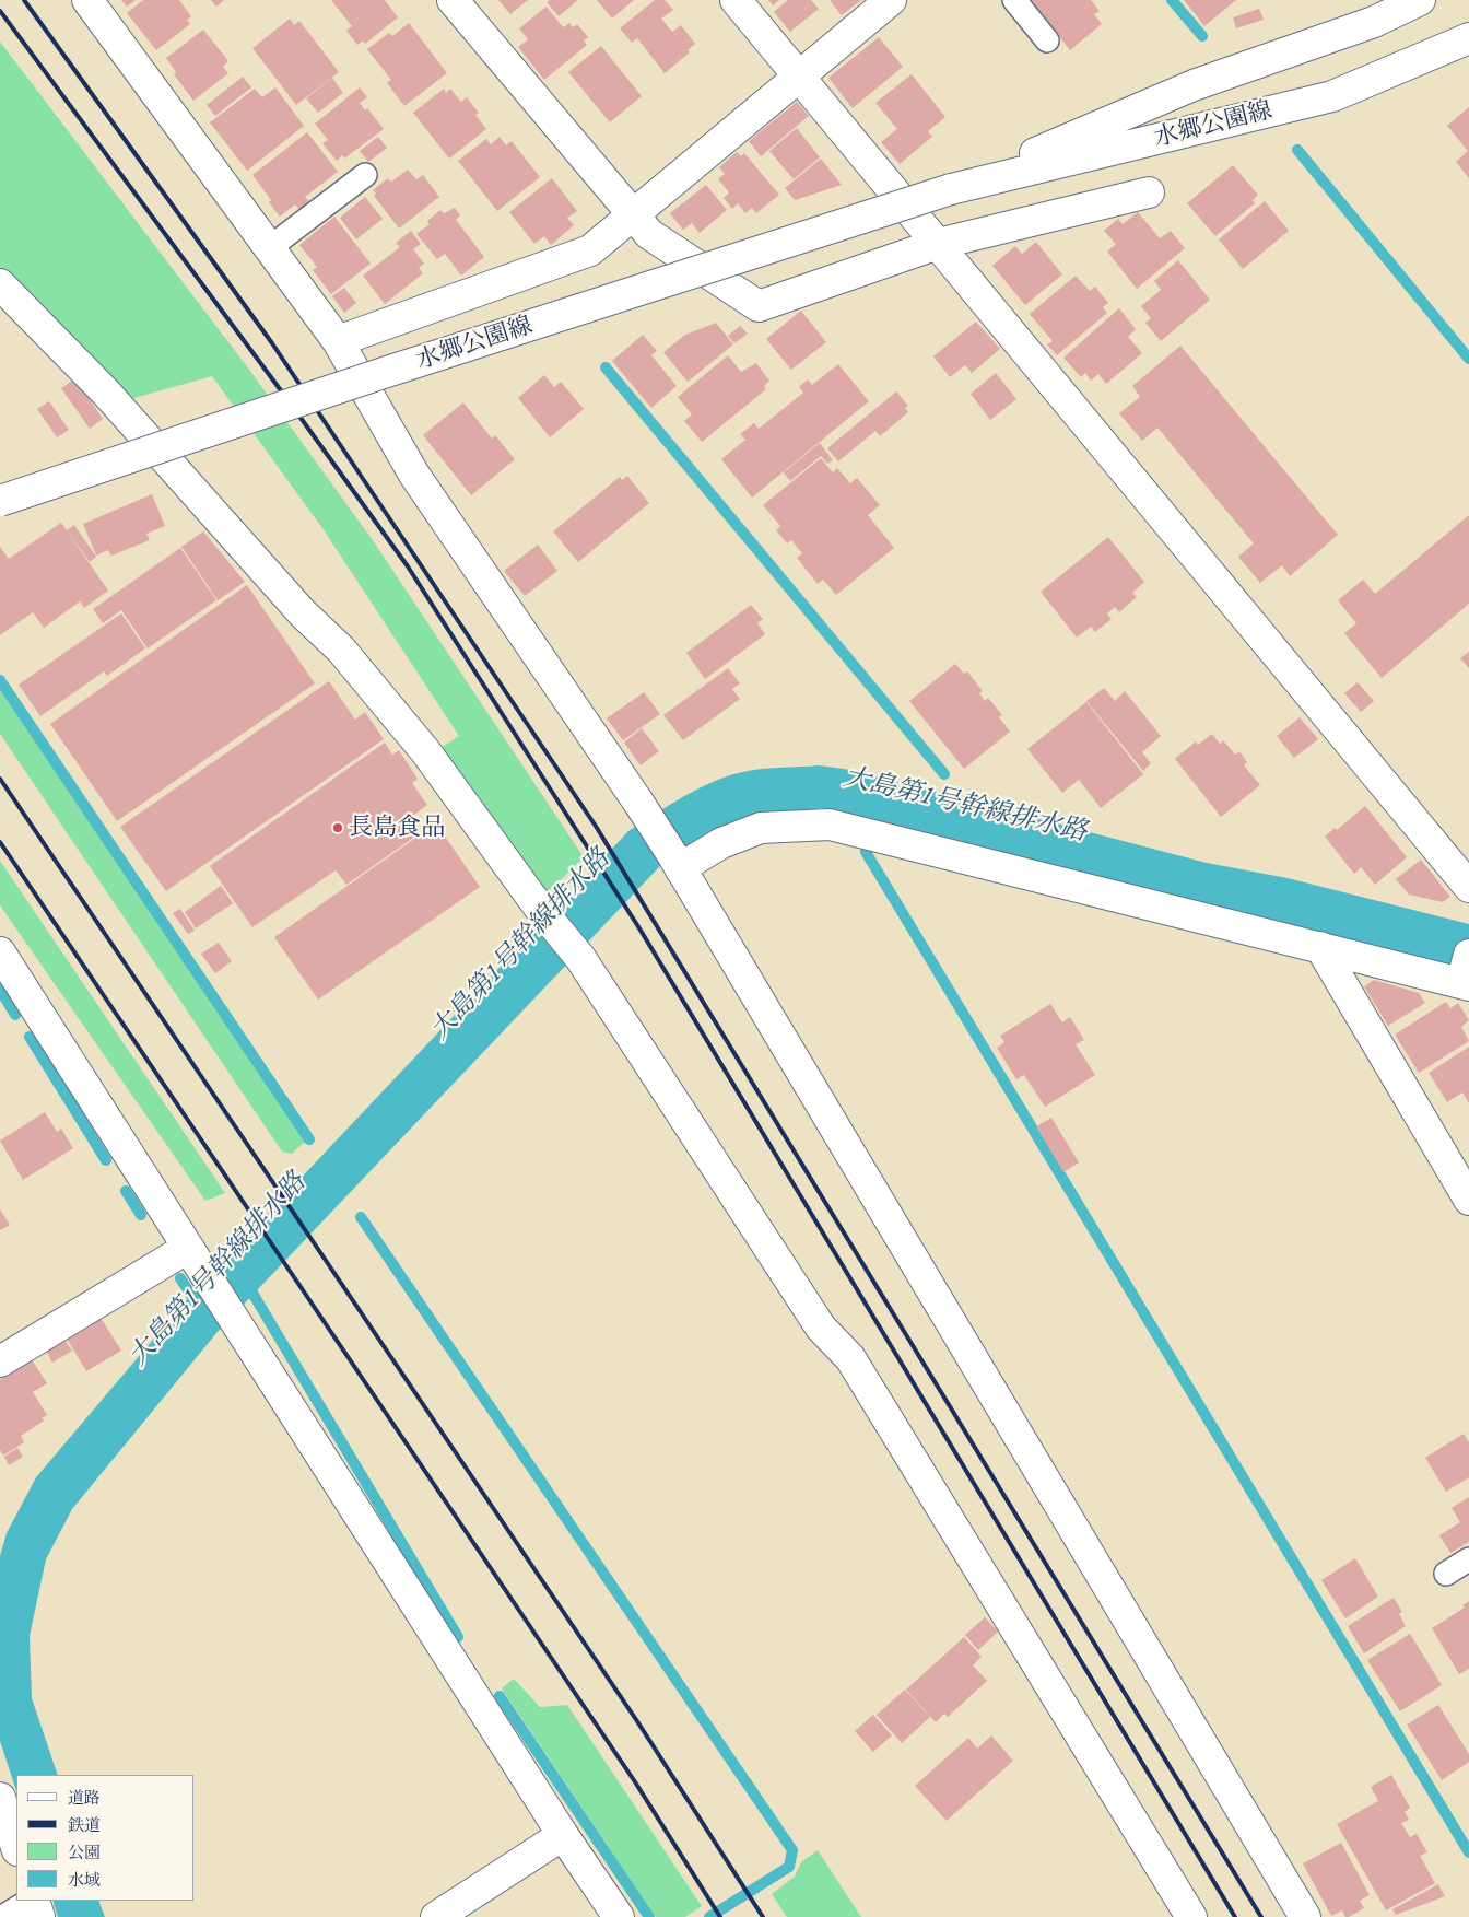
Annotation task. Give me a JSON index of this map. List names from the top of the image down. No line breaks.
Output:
{"streets":{"street":["水郷公園線"]},"water":["大島第1号幹線排水路"],"places":["長島食品"],"legend":["道路","鉄道","公園","水域"]}
